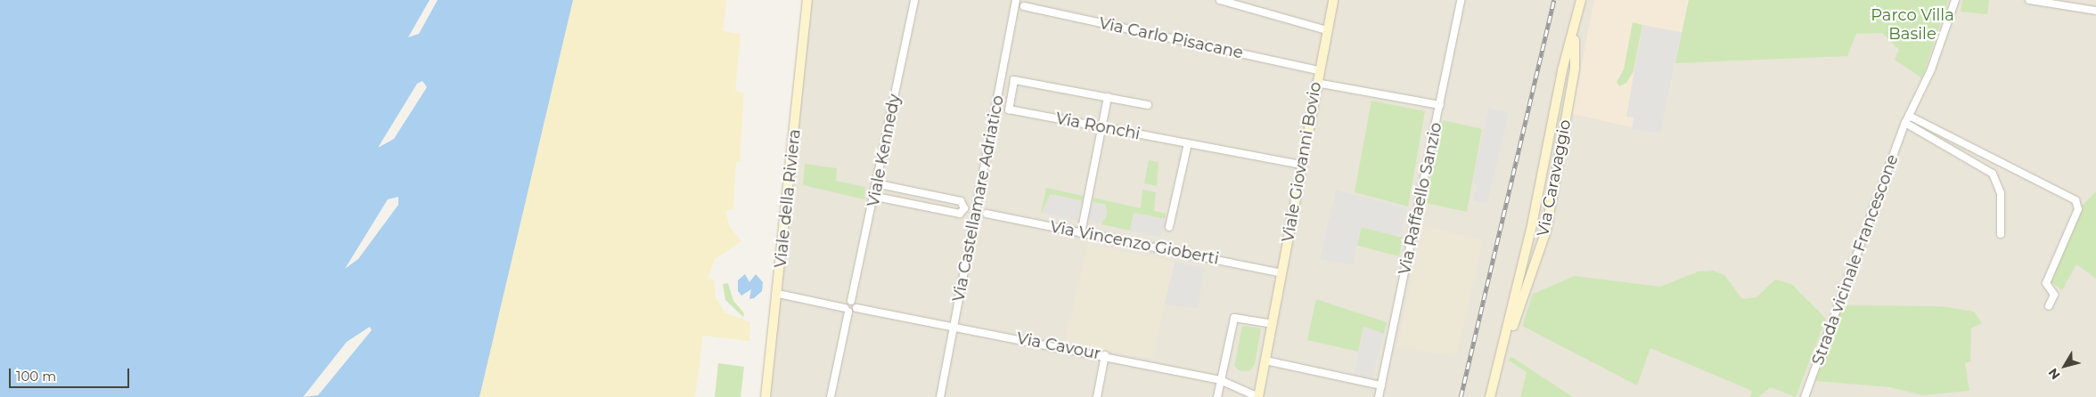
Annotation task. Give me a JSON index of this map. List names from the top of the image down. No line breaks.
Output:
{"streets":{"street":["Via Carlo Pisacane","Via Ronchi","Viale Kennedy","Viale Giovanni Bovio","Via Caravaggio","Viale della Riviera","Via Castellamare Adriatico","Via Raffaello Sanzio","Via Vincenzo Gioberti","Strada vicinale Francescone","Via Cavour"]},"crossings":[["Via Carlo Pisacane","Viale Giovanni Bovio"],["Via Ronchi","Viale Giovanni Bovio"],["Viale Giovanni Bovio","Via Vincenzo Gioberti"],["Viale Giovanni Bovio","Via Cavour"],["Via Castellamare Adriatico","Via Cavour"]],"parks":["Parco Villa Basile"],"scale_bar":"100 m","north":"bottom left"}
